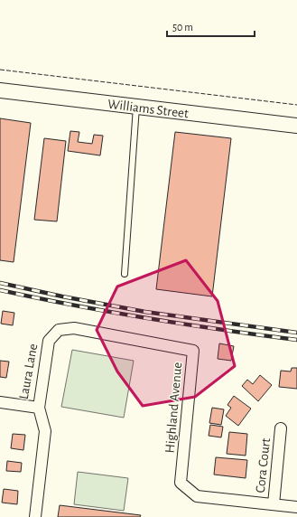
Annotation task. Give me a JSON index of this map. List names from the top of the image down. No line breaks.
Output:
{"streets":{"street":["Williams Street","Laura Lane","Highland Avenue","Cora Court"]},"crossings":[["Laura Lane","Highland Avenue"],["Highland Avenue","Cora Court"]],"scale_bar":"50 m"}
